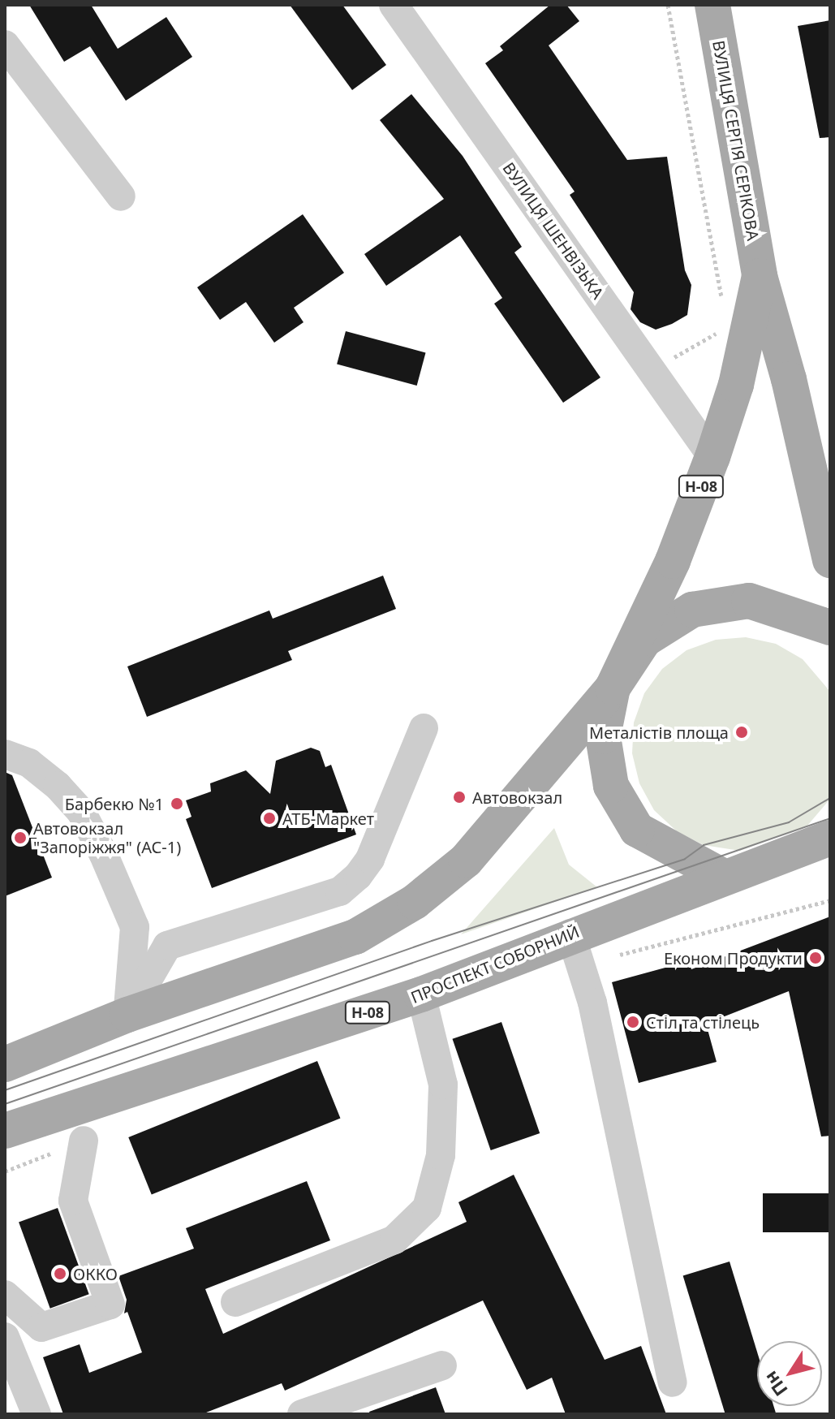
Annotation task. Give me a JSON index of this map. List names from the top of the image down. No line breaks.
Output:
{"streets":{"main road":["ВУЛИЦЯ СЕРГІЯ СЕРІКОВА","Н-08","ПРОСПЕКТ СОБОРНИЙ"],"street":["ВУЛИЦЯ ШЕНВІЗЬКА"]},"crossings":[["ВУЛИЦЯ СЕРГІЯ СЕРІКОВА","ВУЛИЦЯ ШЕНВІЗЬКА"],["ВУЛИЦЯ СЕРГІЯ СЕРІКОВА","Н-08"],["Н-08","ПРОСПЕКТ СОБОРНИЙ"]],"places":["Металістів площа","Автовокзал","Барбекю №1","АТБ-Маркет","Автовокзал \"Запоріжжя\" (АС-1)","Економ Продукти","Стіл та стілець","ОККО"],"north":"bottom left"}
